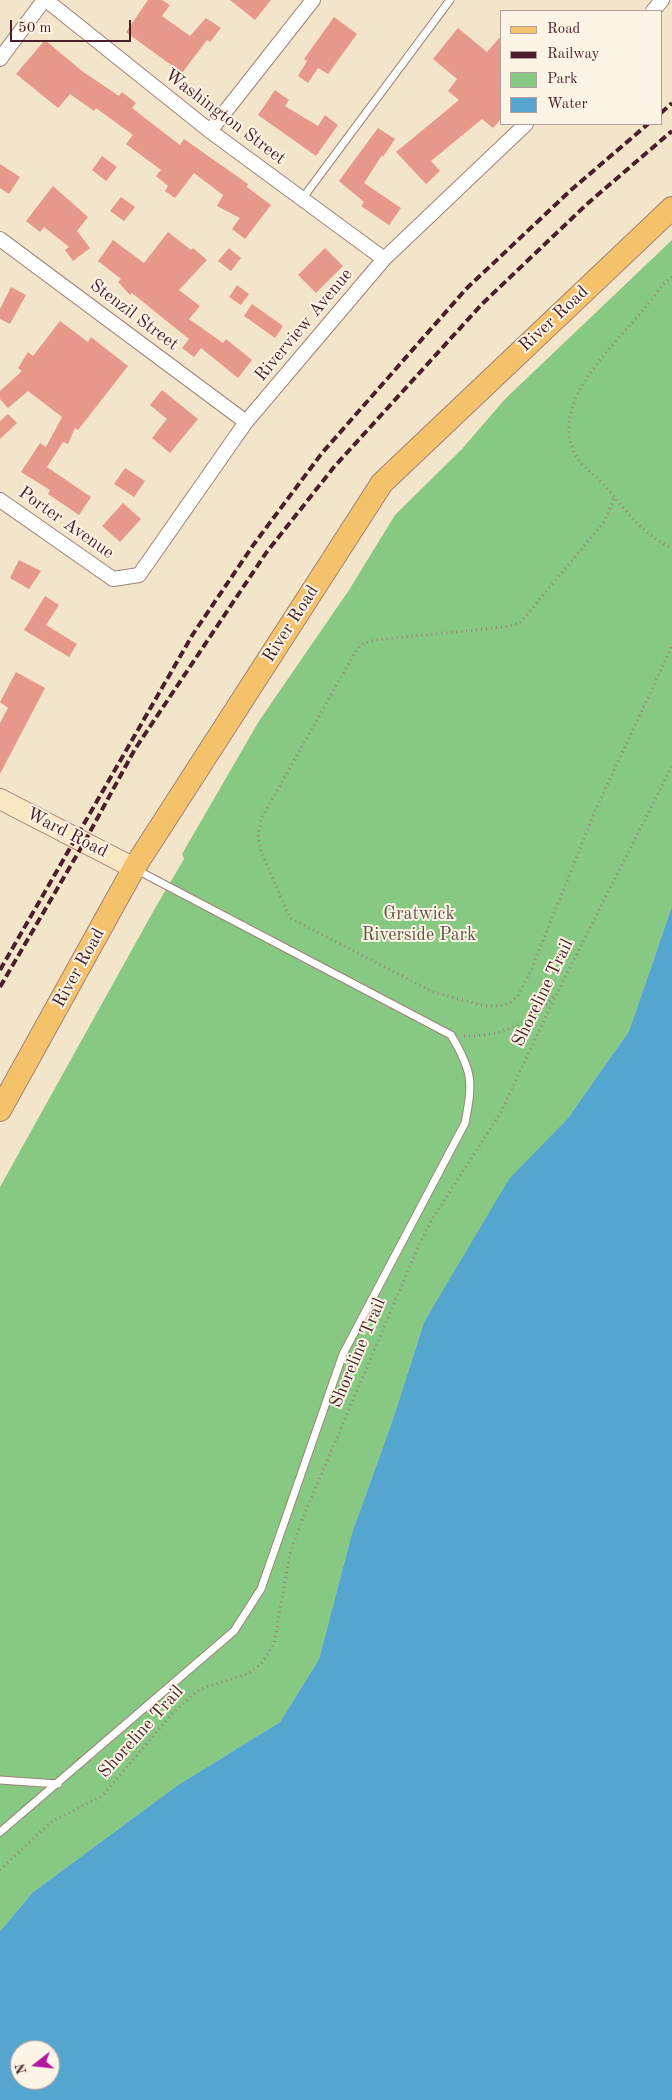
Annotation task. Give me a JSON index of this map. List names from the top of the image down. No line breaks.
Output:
{"streets":{"main road":["River Road","Ward Road"],"street":["Washington Street","Stenzil Street","Riverview Avenue","Porter Avenue"],"path":["Shoreline Trail"]},"crossings":[["Washington Street","Riverview Avenue"],["Stenzil Street","Riverview Avenue"],["River Road","Ward Road"],["Riverview Avenue","Porter Avenue"]],"parks":["Gratwick Riverside Park"],"legend":["Road","Railway","Park","Water"],"scale_bar":"50 m","north":"left"}
